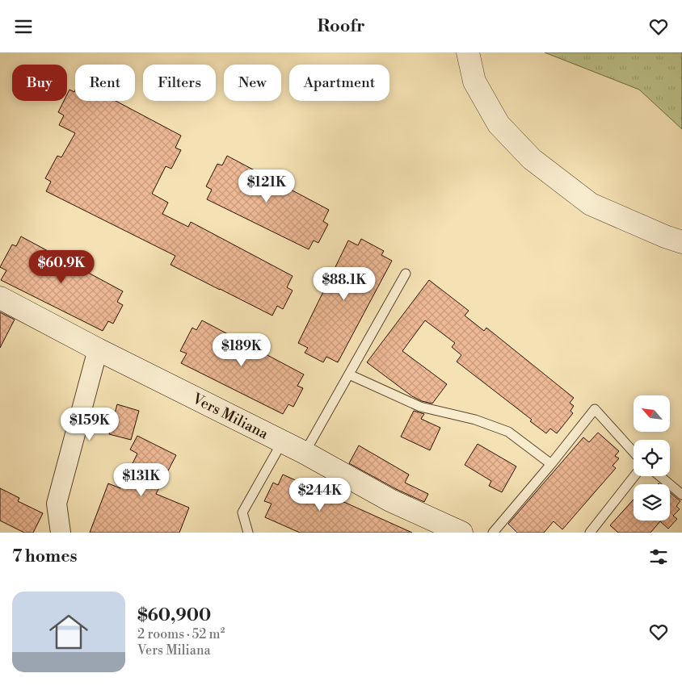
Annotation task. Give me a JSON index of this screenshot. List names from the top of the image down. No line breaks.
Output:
{"streets":{"main road":["Vers Miliana"]},"north":"top left","page":{"header":"Roofr","chip":["Buy","Rent","Filters","New","Apartment"],"price":["$121K","$60.9K","$88.1K","$189K","$159K","$131K","$244K"],"heading":"7 homes","list":[{"name":"$60,900","note":"2 rooms · 52 m² · Vers Miliana"}]}}
